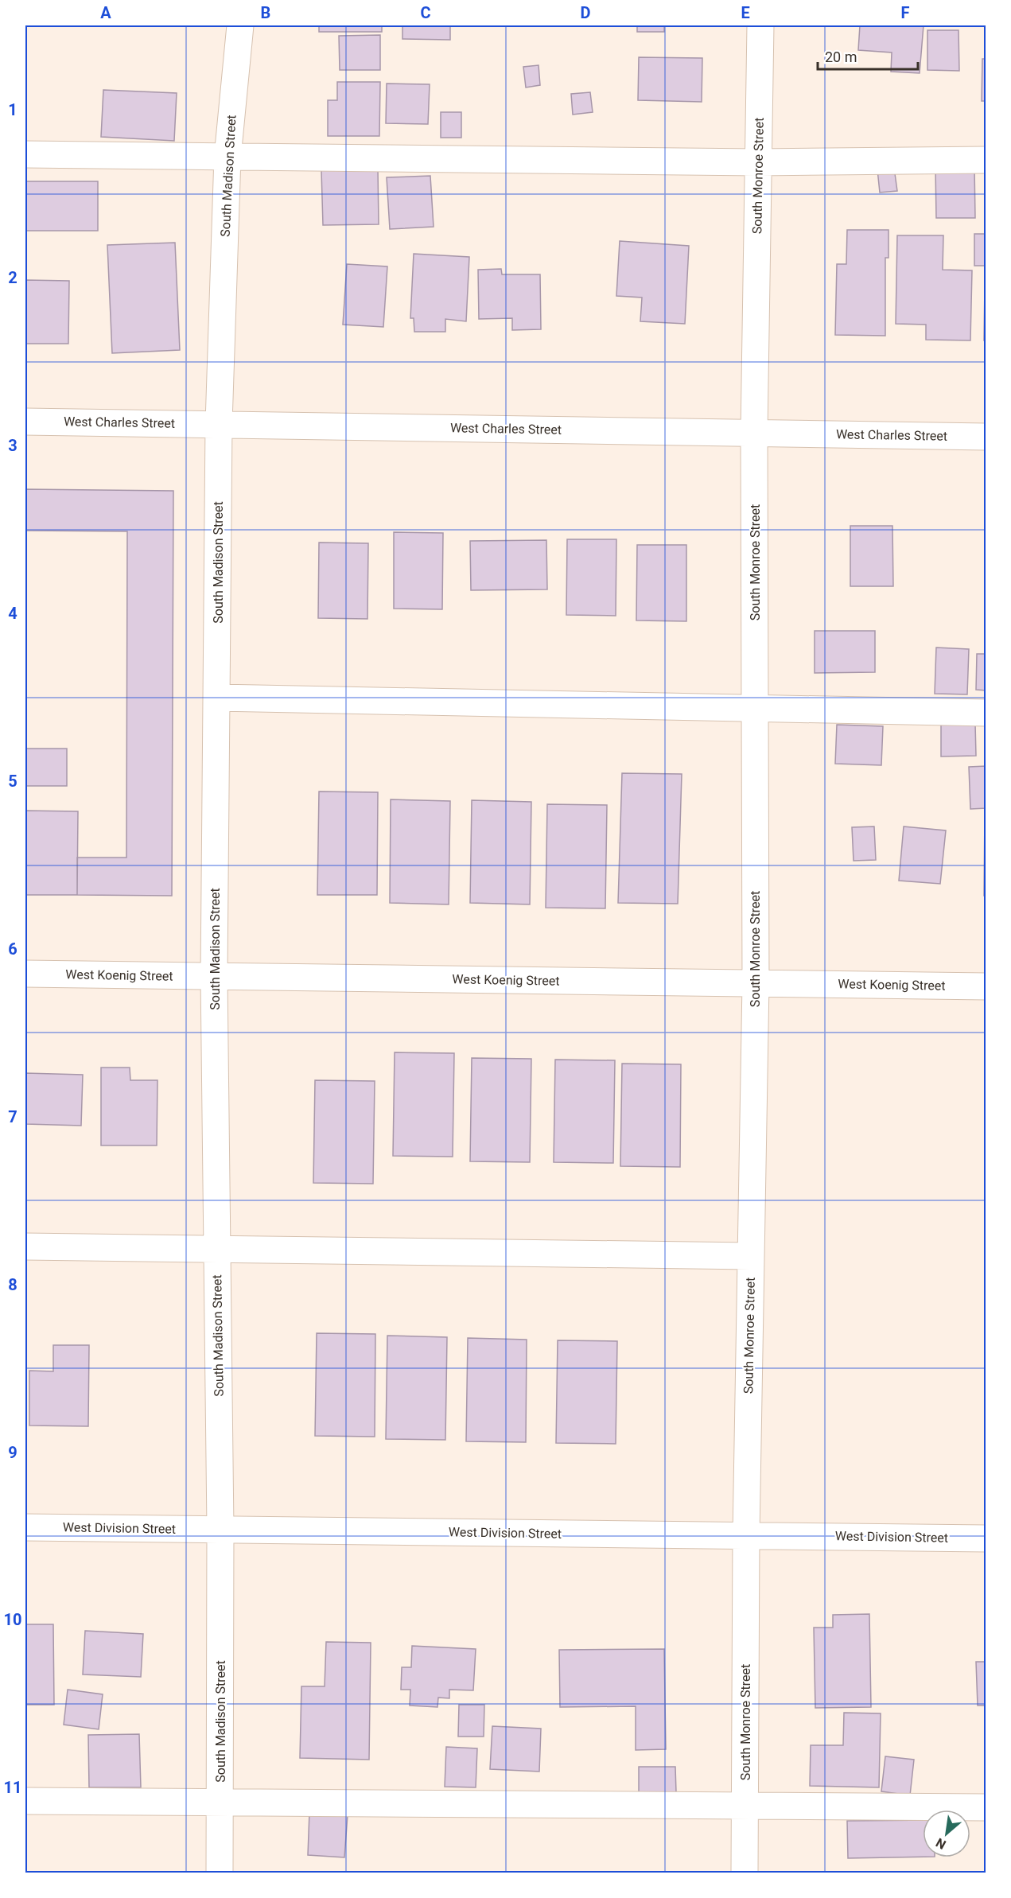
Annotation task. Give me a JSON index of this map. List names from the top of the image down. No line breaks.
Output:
{"streets":{"street":["South Madison Street","South Monroe Street","West Charles Street","West Koenig Street","West Division Street"]},"crossings":[["South Madison Street","West Charles Street"],["South Madison Street","West Koenig Street"],["South Madison Street","West Division Street"],["South Monroe Street","West Charles Street"],["South Monroe Street","West Koenig Street"],["South Monroe Street","West Division Street"]],"scale_bar":"20 m","north":"bottom left","grid":{"columns":["A","B","C","D","E","F"],"rows":["1","2","3","4","5","6","7","8","9","10","11"]}}
